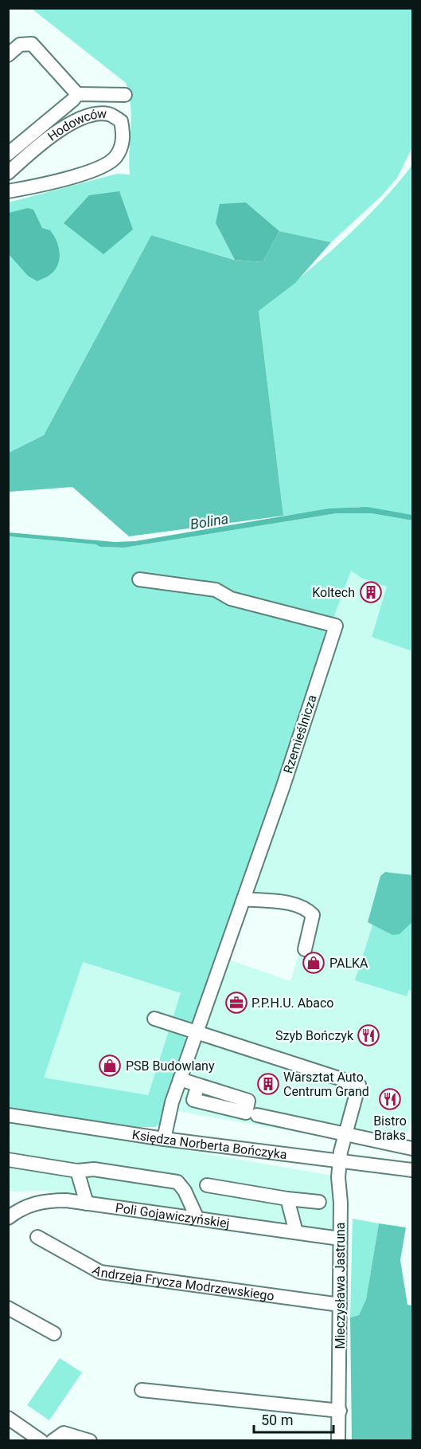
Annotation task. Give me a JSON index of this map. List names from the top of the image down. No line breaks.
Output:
{"streets":{"street":["Hodowców","Rzemieślnicza","Księdza Norberta Bończyka","Poli Gojawiczyńskiej","Andrzeja Frycza Modrzewskiego","Mieczysława Jastruna"]},"crossings":[["Rzemieślnicza","Księdza Norberta Bończyka"],["Księdza Norberta Bończyka","Mieczysława Jastruna"],["Poli Gojawiczyńskiej","Mieczysława Jastruna"],["Andrzeja Frycza Modrzewskiego","Mieczysława Jastruna"]],"water":["Bolina"],"places":{"building":["Koltech","Warsztat Auto Centrum Grand"],"shop":["PALKA","PSB Budowlany"],"office":["P.P.H.U. Abaco"],"restaurant":["Szyb Bończyk","Bistro Braks"]},"scale_bar":"50 m"}
